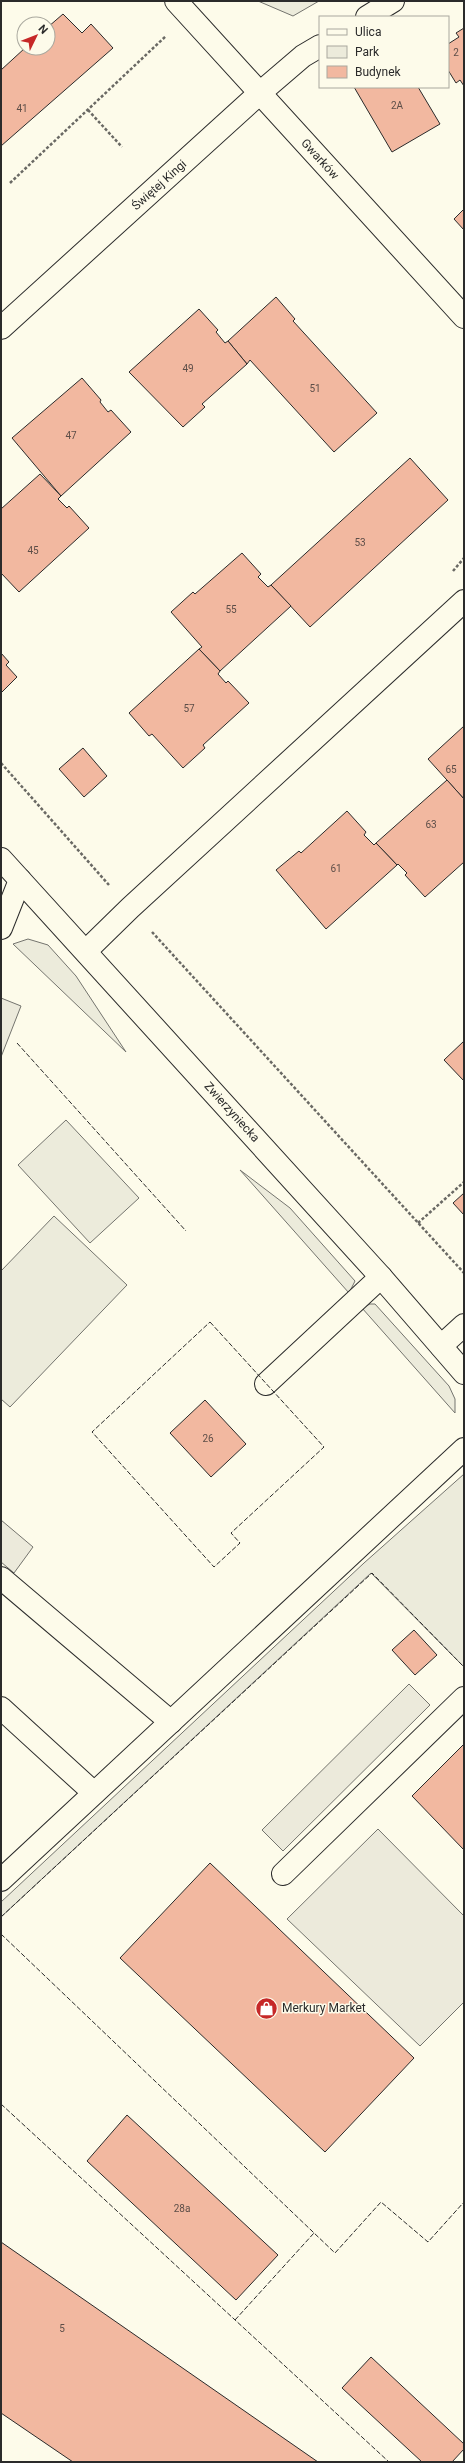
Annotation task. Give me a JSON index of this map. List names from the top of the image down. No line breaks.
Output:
{"streets":{"street":["Gwarków","Świętej Kingi","Zwierzyniecka"]},"crossings":[["Gwarków","Świętej Kingi"]],"places":{"shop":["Merkury Market"]},"house_numbers":["2","2A","41","49","51","47","53","45","55","57","65","63","61","26","28a","5"],"legend":["Ulica","Park","Budynek"],"north":"top right"}
